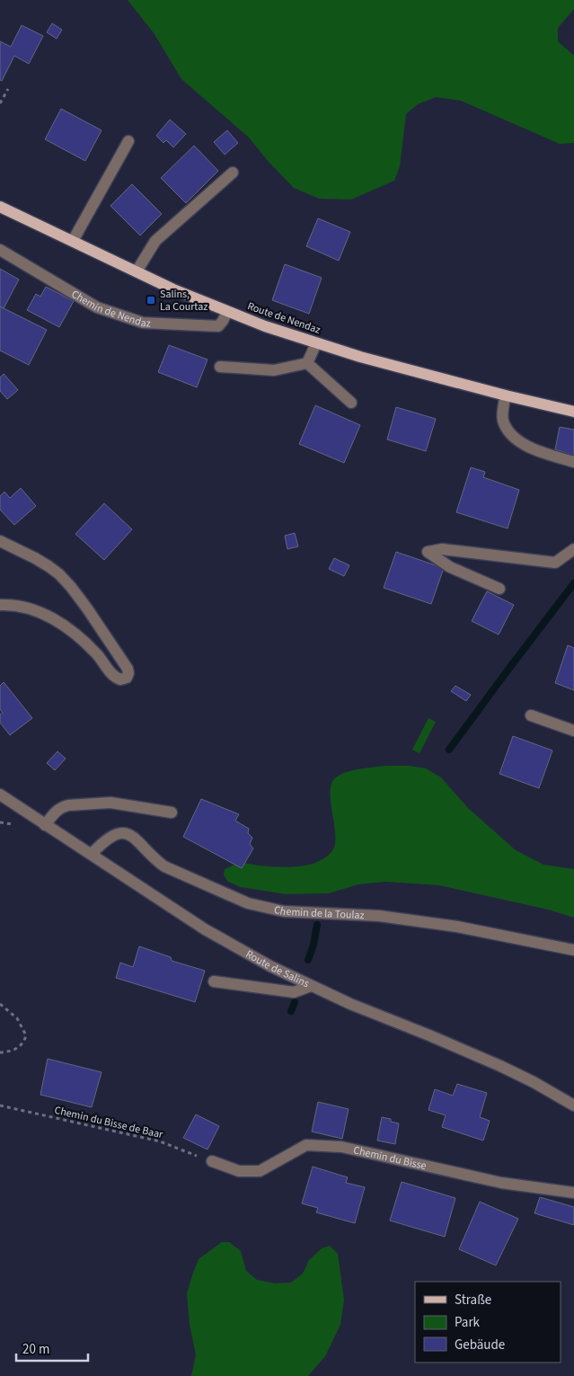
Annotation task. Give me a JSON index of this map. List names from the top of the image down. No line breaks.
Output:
{"streets":{"main road":["Route de Nendaz"],"street":["Chemin de Nendaz","Chemin de la Toulaz","Route de Salins","Chemin du Bisse"],"path":["Chemin du Bisse de Baar"]},"crossings":[["Chemin de Nendaz","Route de Nendaz"],["Chemin de la Toulaz","Route de Salins"],["Chemin du Bisse de Baar","Chemin du Bisse"]],"places":{"transit":["Salins, La Courtaz"]},"legend":["Straße","Park","Gebäude"],"scale_bar":"20 m"}
